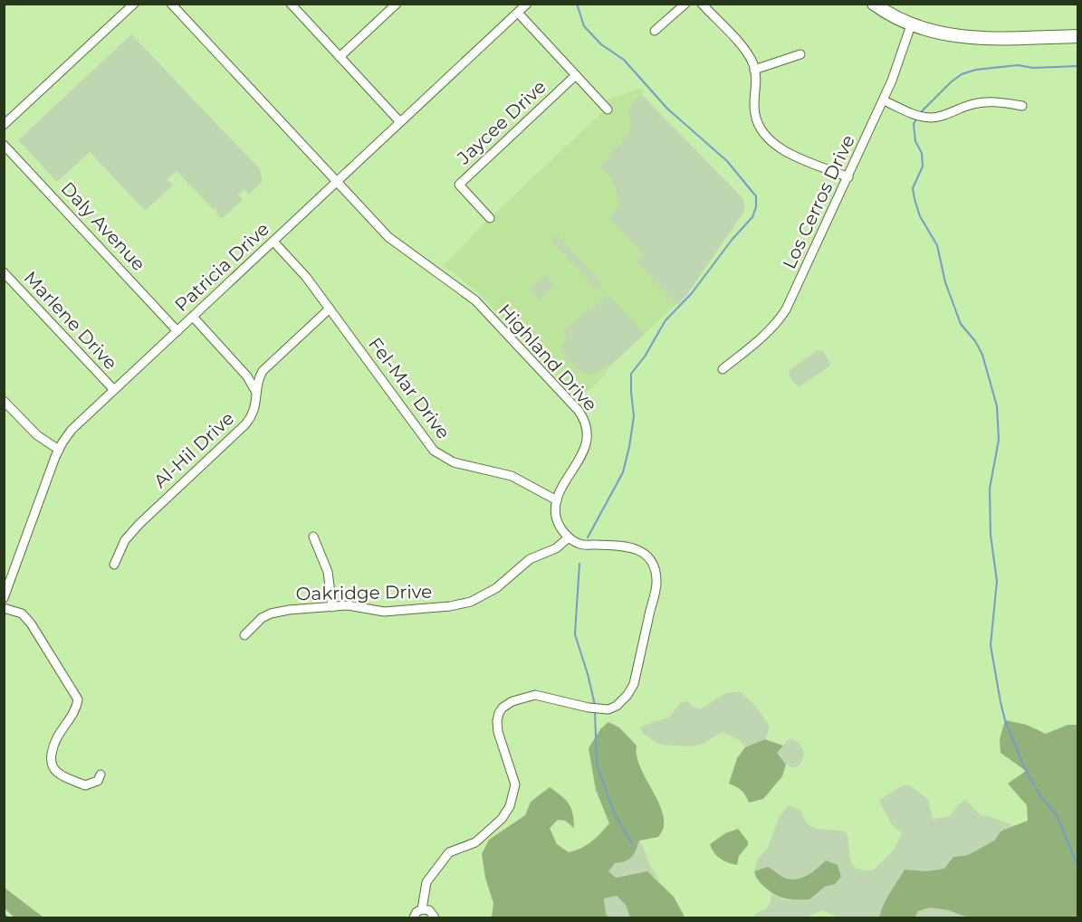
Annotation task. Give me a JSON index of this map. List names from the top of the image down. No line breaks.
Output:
{"streets":{"street":["Jaycee Drive","Los Cerros Drive","Daly Avenue","Patricia Drive","Marlene Drive","Highland Drive","Fel-Mar Drive","Al-Hil Drive","Oakridge Drive"]},"crossings":[["Daly Avenue","Patricia Drive"],["Patricia Drive","Marlene Drive"],["Patricia Drive","Highland Drive"],["Patricia Drive","Fel-Mar Drive"],["Highland Drive","Fel-Mar Drive"],["Fel-Mar Drive","Al-Hil Drive"]]}
